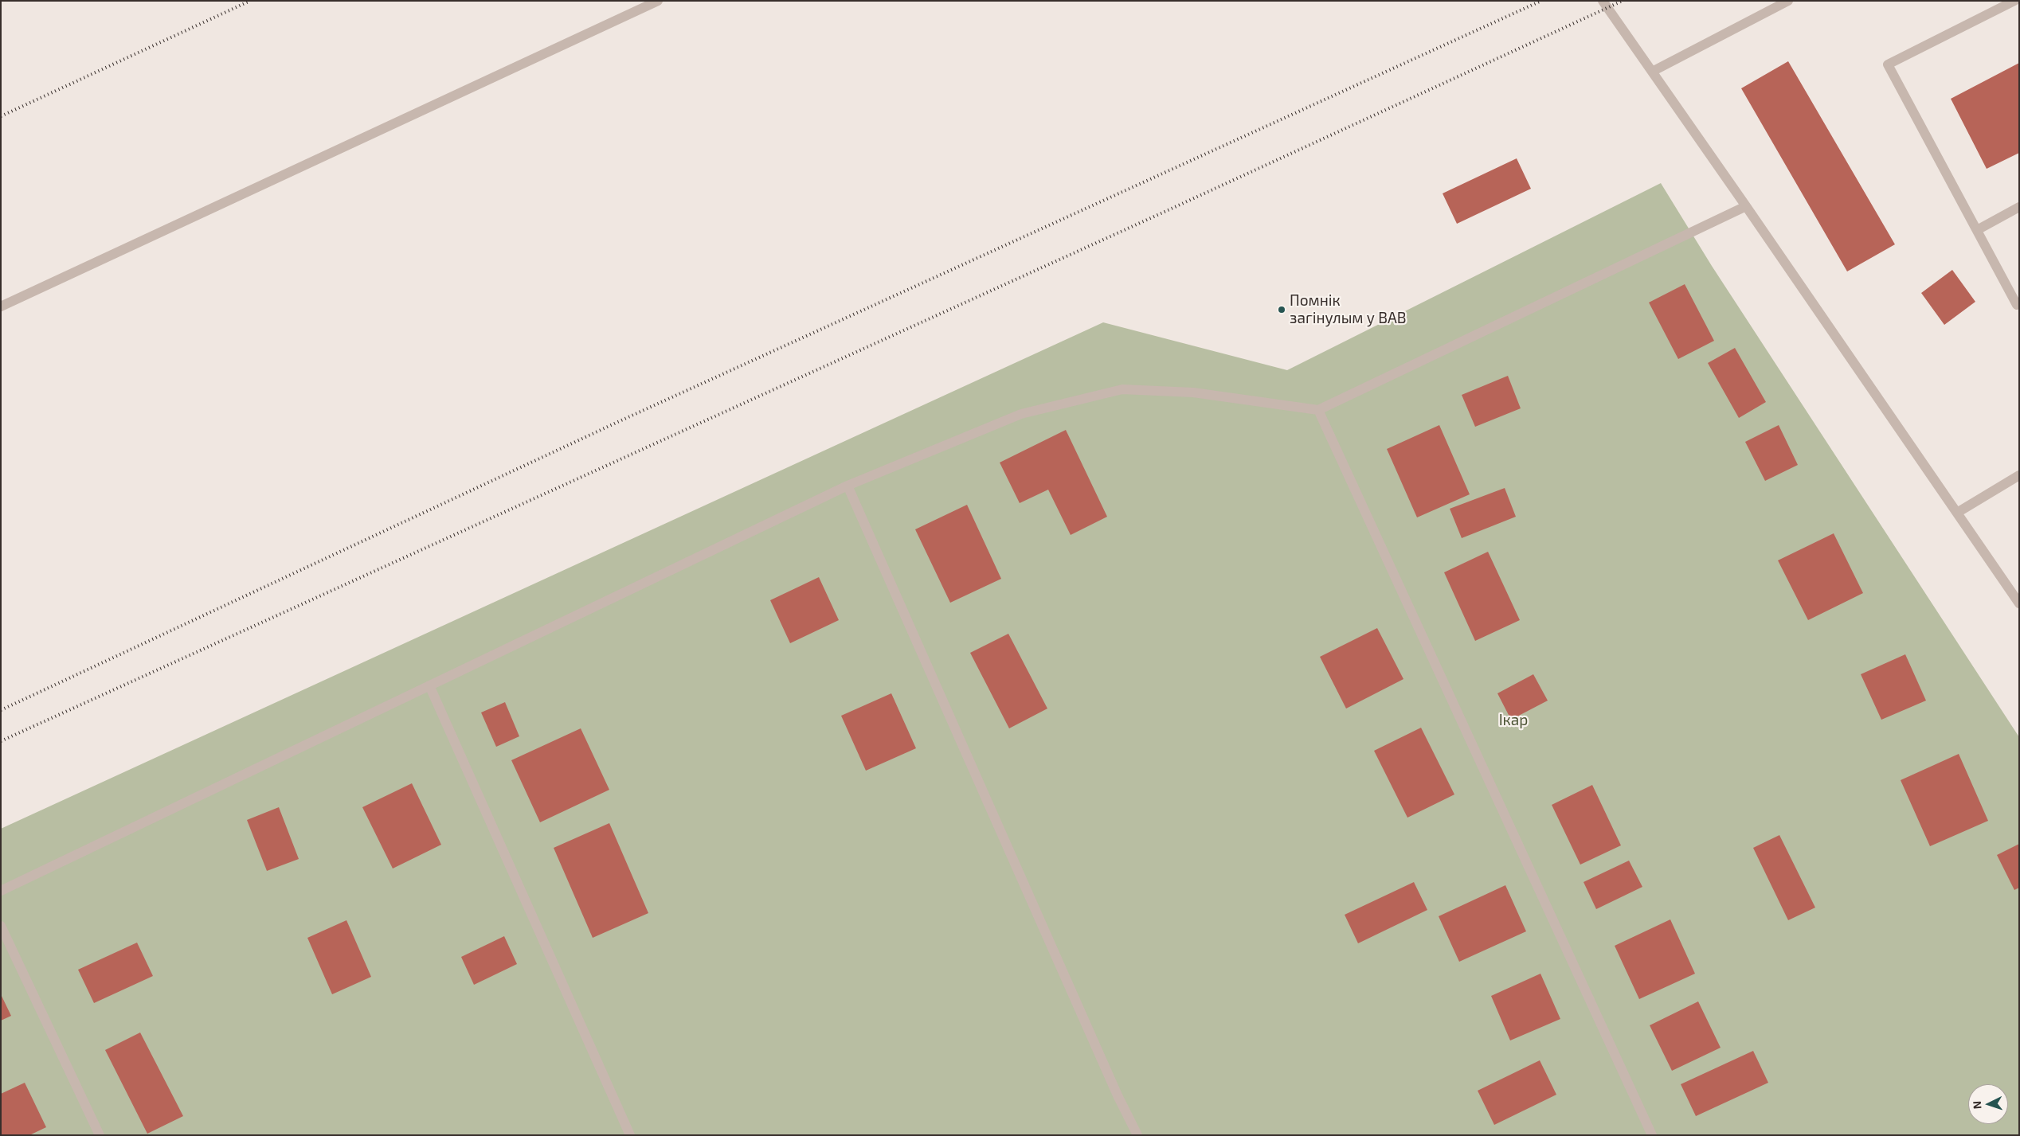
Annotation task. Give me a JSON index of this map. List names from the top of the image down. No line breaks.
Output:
{"parks":["Ікар"],"places":["Помнік загінулым у ВАВ"],"north":"left"}
